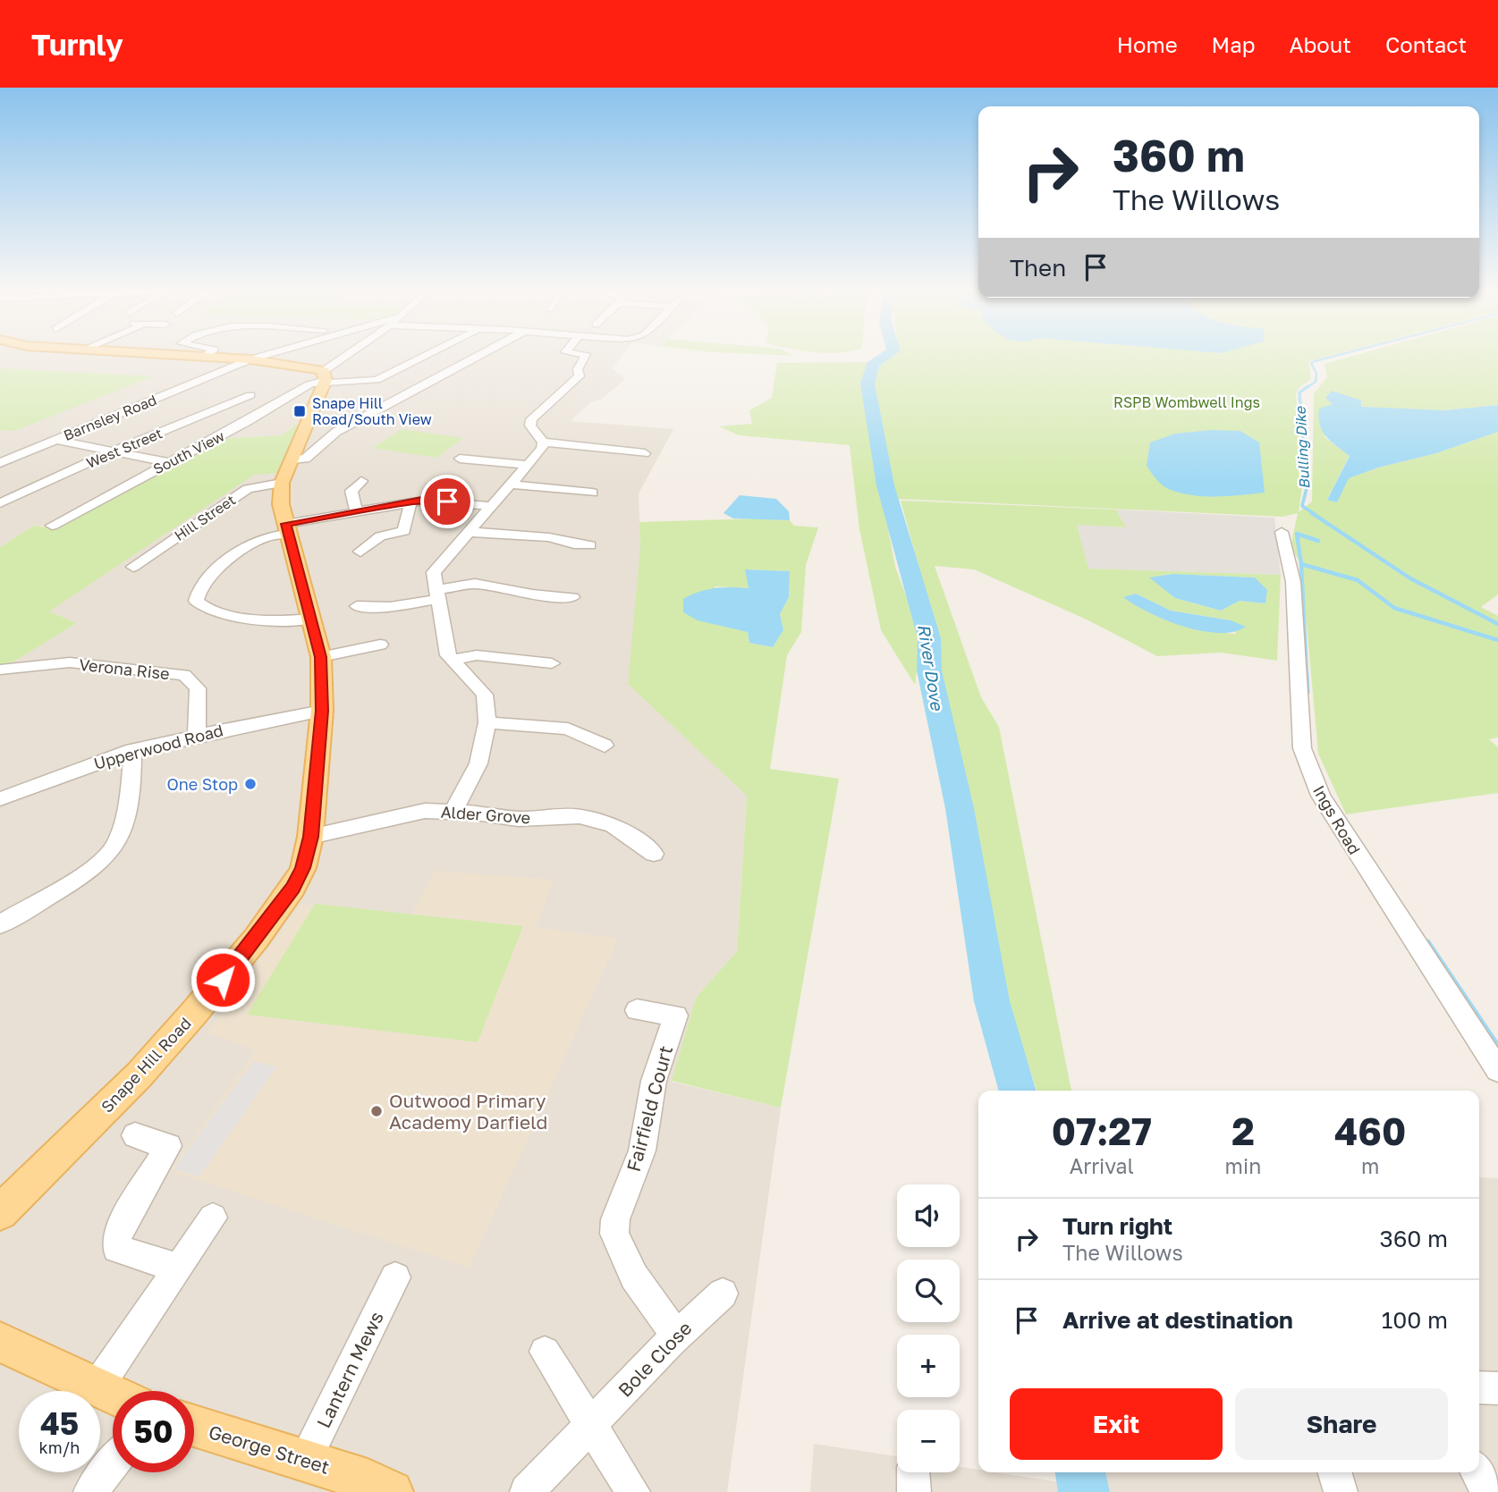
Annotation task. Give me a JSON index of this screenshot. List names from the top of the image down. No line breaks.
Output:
{"streets":{"main road":["Snape Hill Road","George Street"],"street":["Barnsley Road","West Street","South View","Hill Street","Verona Rise","Upperwood Road","Alder Grove","Ings Road","Fairfield Court","Bole Close","Lantern Mews"]},"crossings":[["South View","Snape Hill Road"],["Hill Street","Snape Hill Road"],["Verona Rise","Upperwood Road"],["Upperwood Road","Snape Hill Road"],["Alder Grove","Snape Hill Road"],["Fairfield Court","Bole Close"],["Lantern Mews","George Street"]],"water":["Bulling Dike","River Dove"],"parks":["RSPB Wombwell Ings"],"places":{"transit":["Snape Hill Road/South View"],"other":["One Stop","Outwood Primary Academy Darfield"]},"page":{"header":"Turnly","nav":["Home","Map","About","Contact"],"turn":["360 m","The Willows"],"then":"Then","eta":["07:27","Arrival","2","min","460","m"],"map_buttons":["+","−"],"list":[{"name":"Turn right","note":"The Willows","value":"360 m"},{"name":"Arrive at destination","value":"100 m"}],"buttons":["Exit","Share"],"speed":"45 km/h","limit":"50"}}
